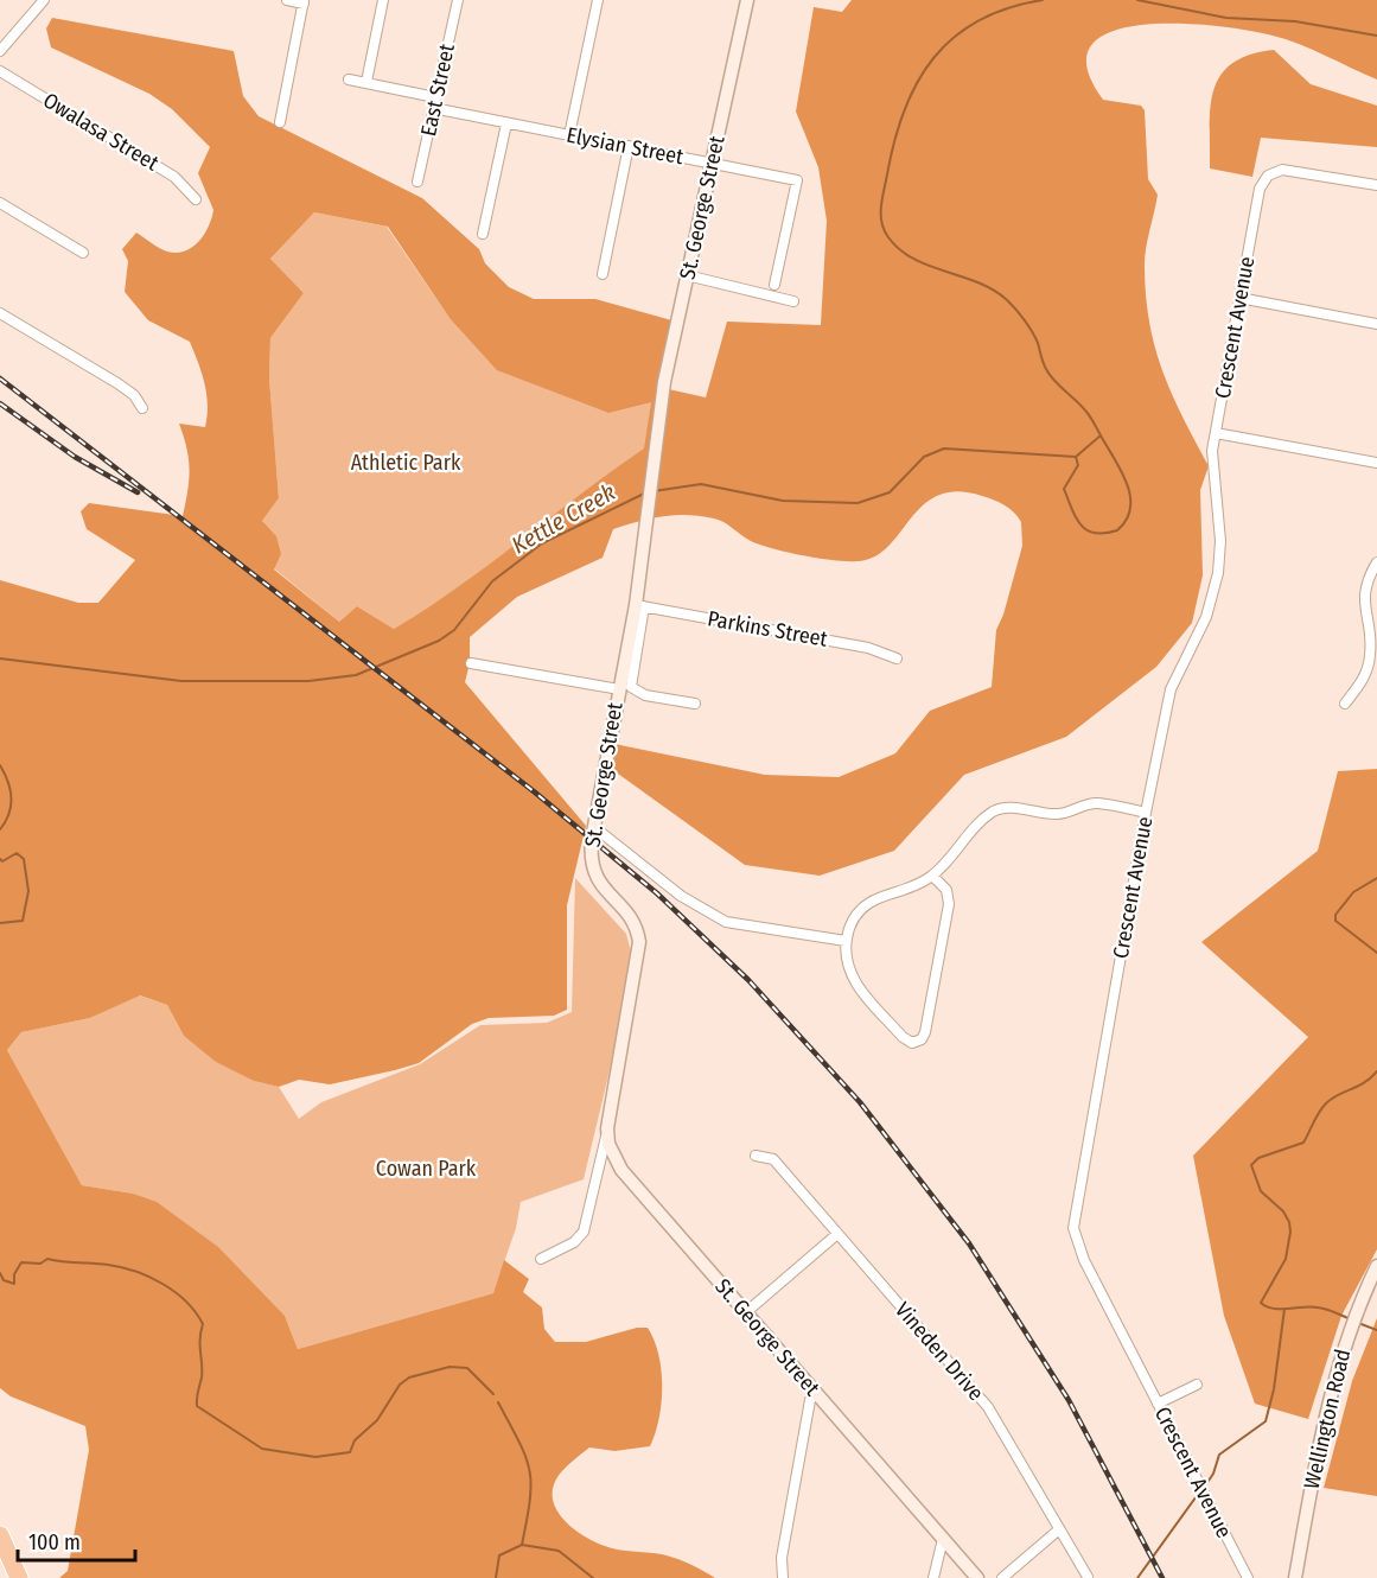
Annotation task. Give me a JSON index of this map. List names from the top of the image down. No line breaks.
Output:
{"streets":{"street":["East Street","Owalasa Street","Elysian Street","St. George Street","Crescent Avenue","Parkins Street","Vineden Drive","Wellington Road"]},"crossings":[["East Street","Elysian Street"],["Elysian Street","St. George Street"],["St. George Street","Parkins Street"]],"water":["Kettle Creek"],"parks":["Athletic Park","Cowan Park"],"scale_bar":"100 m"}
